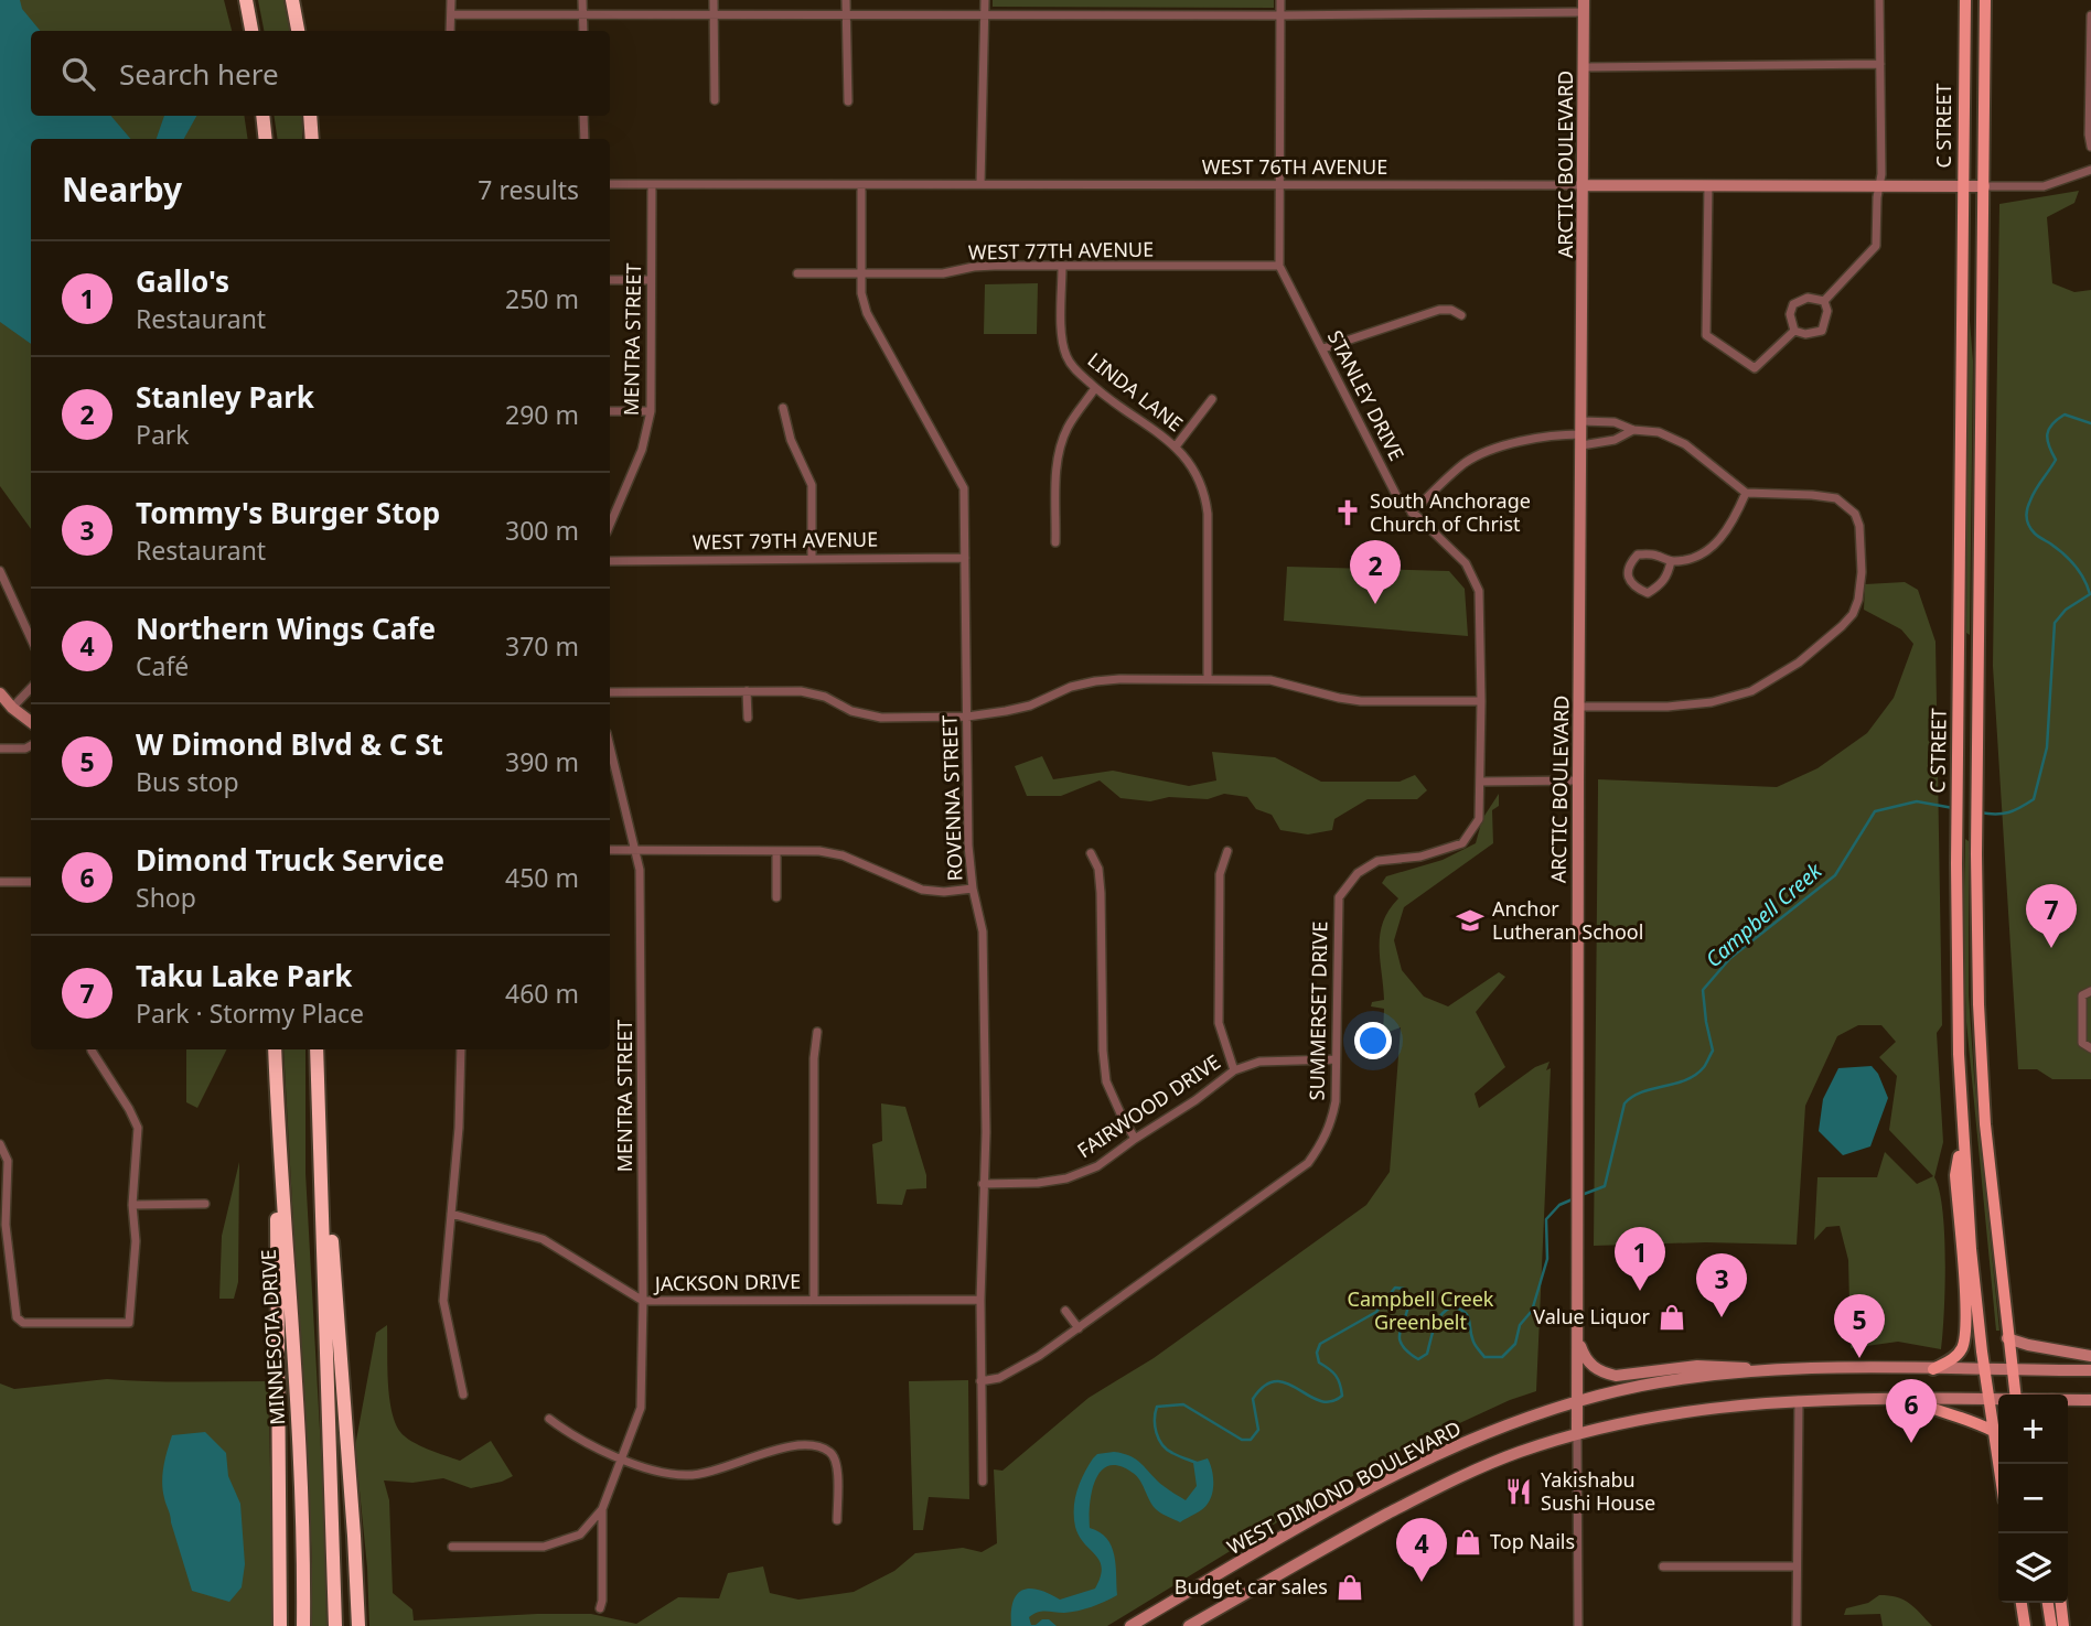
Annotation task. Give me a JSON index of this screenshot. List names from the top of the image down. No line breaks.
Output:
{"streets":{"highway":["MINNESOTA DRIVE"],"main road":["C STREET","ARCTIC BOULEVARD","WEST 76TH AVENUE","WEST DIMOND BOULEVARD"],"street":["WEST 77TH AVENUE","MENTRA STREET","LINDA LANE","STANLEY DRIVE","WEST 79TH AVENUE","ROVENNA STREET","SUMMERSET DRIVE","FAIRWOOD DRIVE","JACKSON DRIVE"]},"crossings":[["C STREET","WEST 76TH AVENUE"],["C STREET","WEST DIMOND BOULEVARD"],["ARCTIC BOULEVARD","WEST 76TH AVENUE"],["ARCTIC BOULEVARD","WEST DIMOND BOULEVARD"],["WEST 76TH AVENUE","MENTRA STREET"],["WEST 76TH AVENUE","STANLEY DRIVE"],["WEST 76TH AVENUE","ROVENNA STREET"],["WEST 77TH AVENUE","LINDA LANE"],["WEST 77TH AVENUE","STANLEY DRIVE"],["WEST 77TH AVENUE","ROVENNA STREET"],["MENTRA STREET","JACKSON DRIVE"],["STANLEY DRIVE","SUMMERSET DRIVE"],["WEST 79TH AVENUE","ROVENNA STREET"],["ROVENNA STREET","SUMMERSET DRIVE"],["ROVENNA STREET","FAIRWOOD DRIVE"],["ROVENNA STREET","JACKSON DRIVE"],["SUMMERSET DRIVE","FAIRWOOD DRIVE"]],"water":["Campbell Creek"],"parks":["Campbell Creek Greenbelt"],"places":{"church":["South Anchorage Church of Christ"],"school or university":["Anchor Lutheran School"],"shop":["Value Liquor","Top Nails","Budget car sales"],"restaurant":["Yakishabu Sushi House"]},"page":{"search":"Search here","heading":["Nearby","7 results"],"list":[{"mark":"1","name":"Gallo's","note":"Restaurant","value":"250 m"},{"mark":"2","name":"Stanley Park","note":"Park","value":"290 m"},{"mark":"3","name":"Tommy's Burger Stop","note":"Restaurant","value":"300 m"},{"mark":"4","name":"Northern Wings Cafe","note":"Café","value":"370 m"},{"mark":"5","name":"W Dimond Blvd & C St","note":"Bus stop","value":"390 m"},{"mark":"6","name":"Dimond Truck Service","note":"Shop","value":"450 m"},{"mark":"7","name":"Taku Lake Park","note":"Park · Stormy Place","value":"460 m"}],"pins":["2","7","1","3","5","6","4"],"map_buttons":["+","−"]}}
